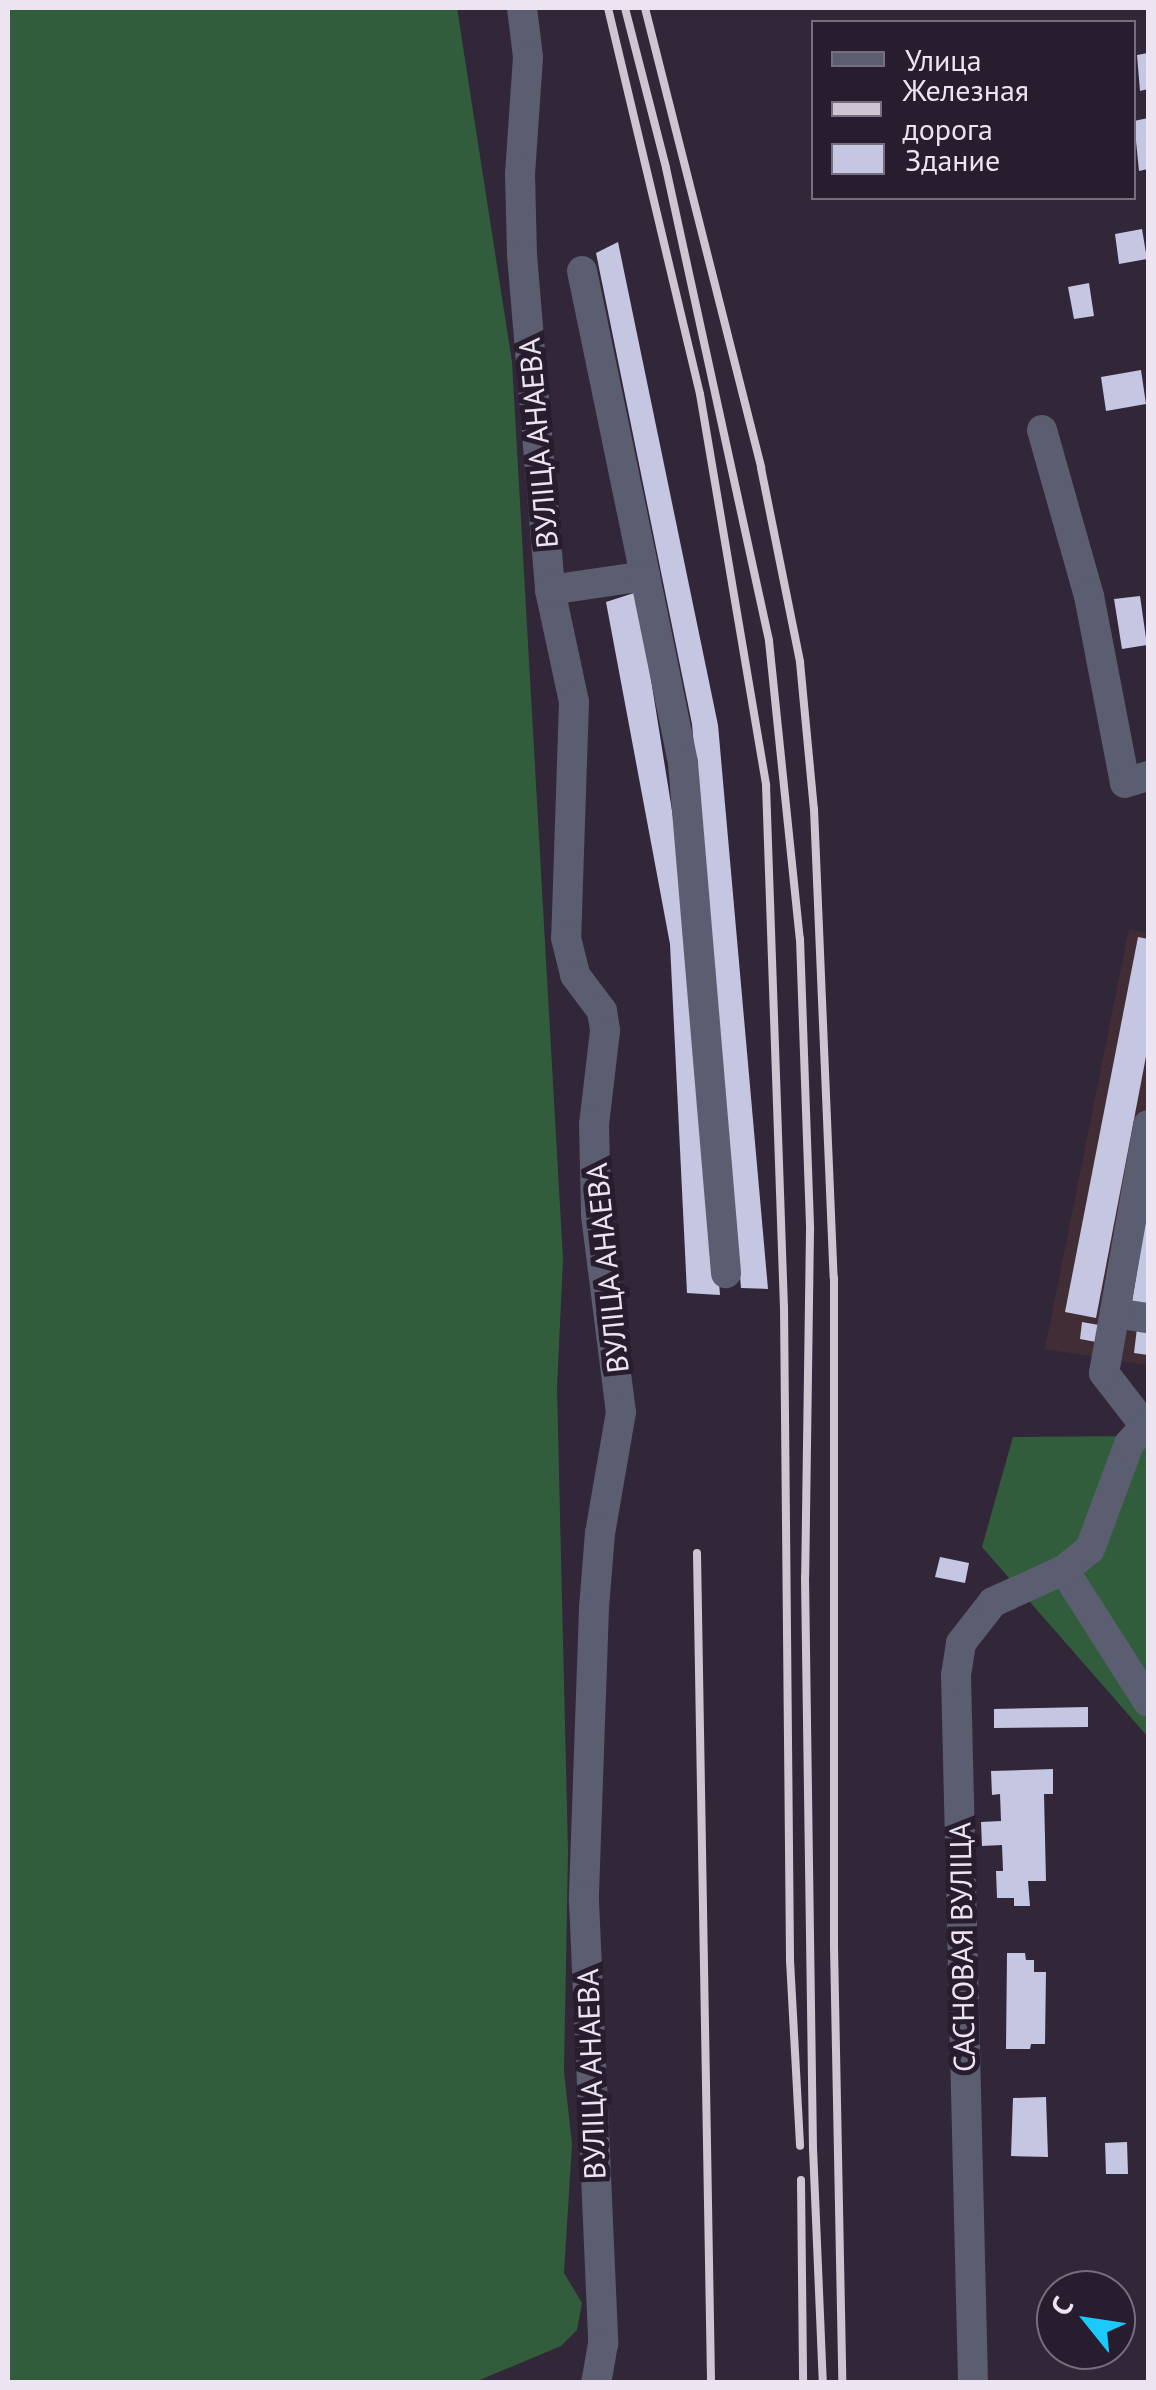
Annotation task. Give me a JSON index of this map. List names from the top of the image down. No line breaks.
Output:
{"streets":{"street":["ВУЛІЦА АНАЕВА","САСНОВАЯ ВУЛІЦА"]},"legend":["Улица","Железная дорога","Здание"],"north":"top left"}
